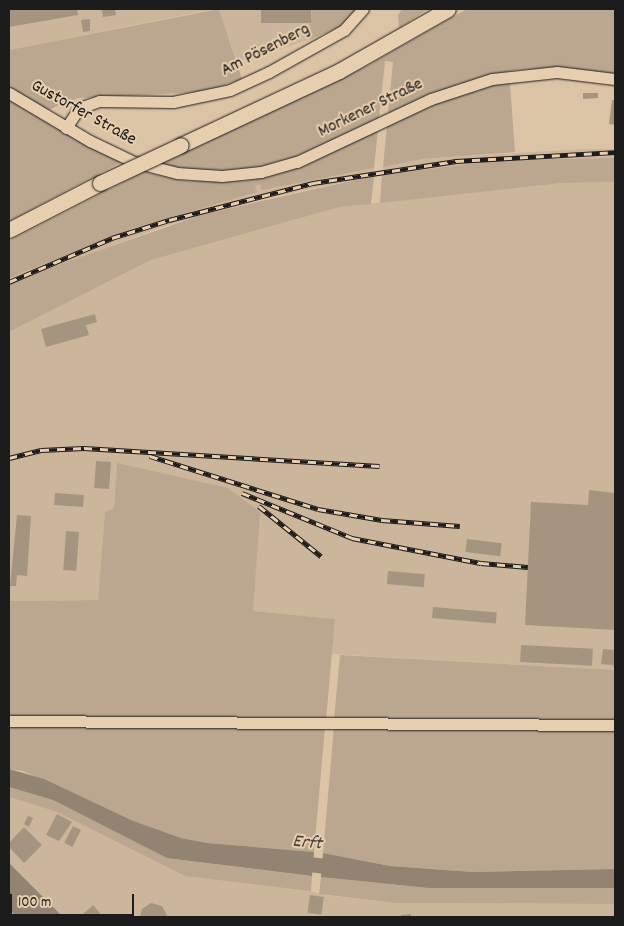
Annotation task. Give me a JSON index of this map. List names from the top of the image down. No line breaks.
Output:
{"streets":{"street":["Am Pösenberg","Morkener Straße","Gustorfer Straße"]},"crossings":[["Am Pösenberg","Gustorfer Straße"],["Morkener Straße","Gustorfer Straße"]],"water":["Erft"],"scale_bar":"100 m"}
